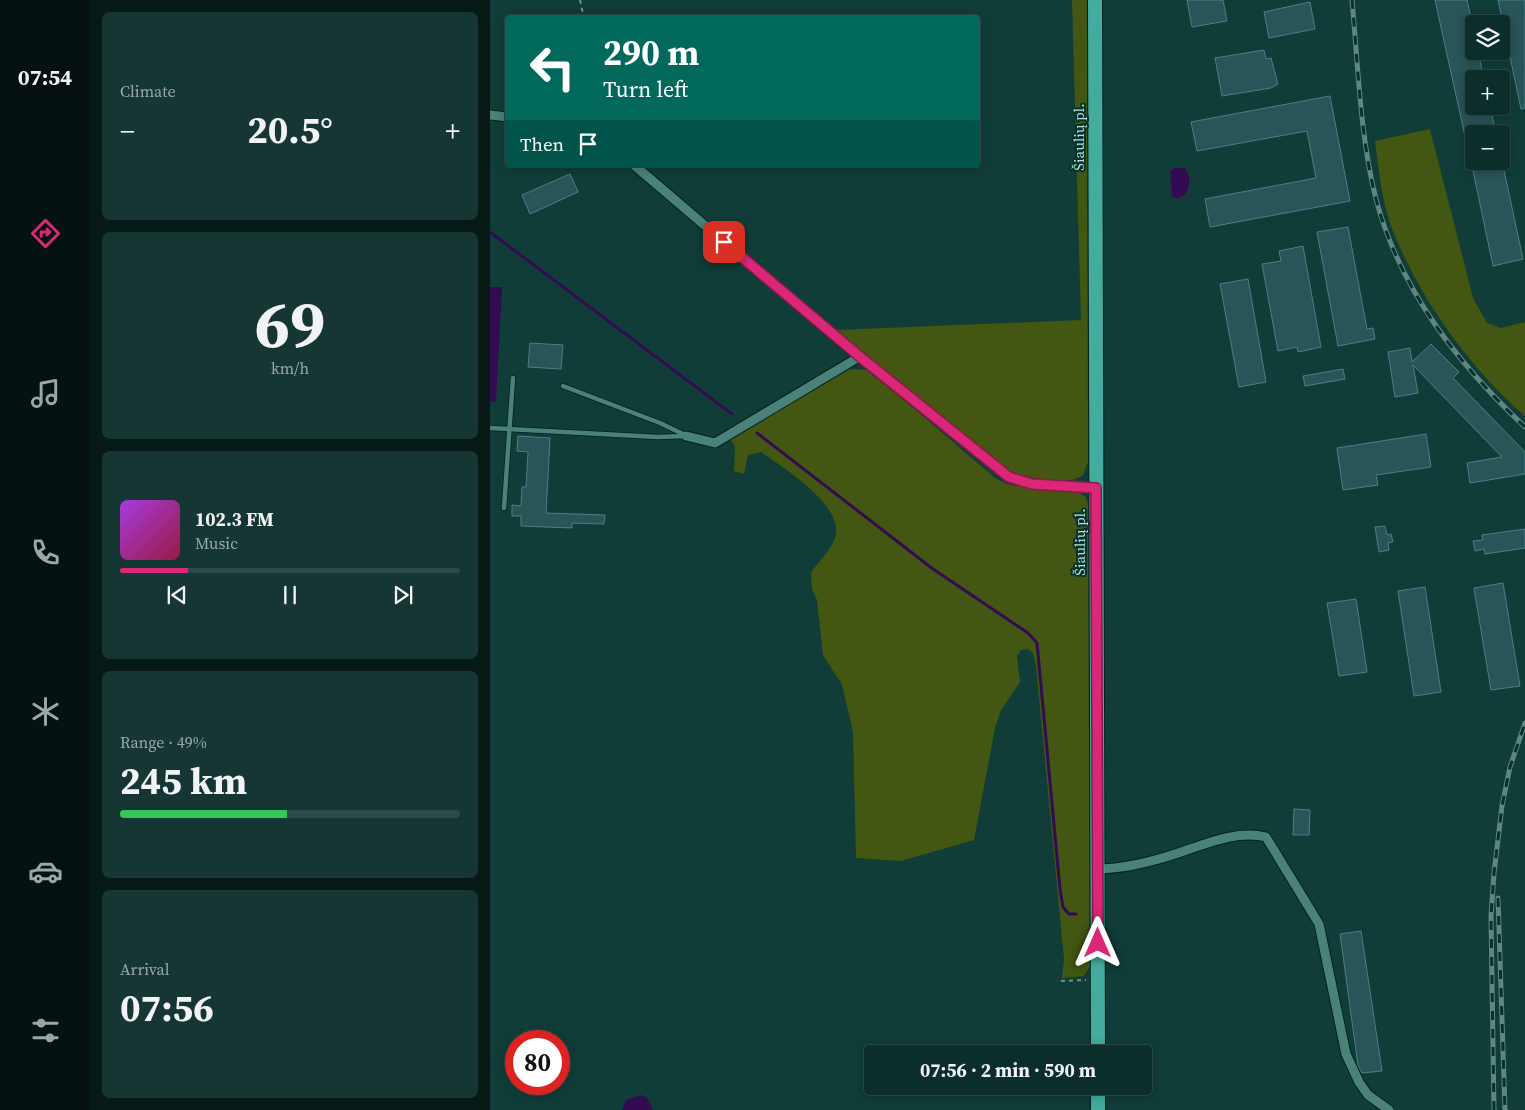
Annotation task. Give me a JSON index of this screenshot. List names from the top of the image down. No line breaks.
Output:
{"streets":{"highway":["Šiaulių pl."]},"page":{"tabs":"07:54","tile":["Climate",["69","km/h"],["Range · 49%","245 km"],["Arrival","07:56"]],"map_buttons":["+","−"],"turn":["290 m","Turn left"],"heat":["−","20.5°","+"],"then":"Then","song":["102.3 FM","Music"],"limit":"80","trip":"07:56 · 2 min · 590 m"}}
